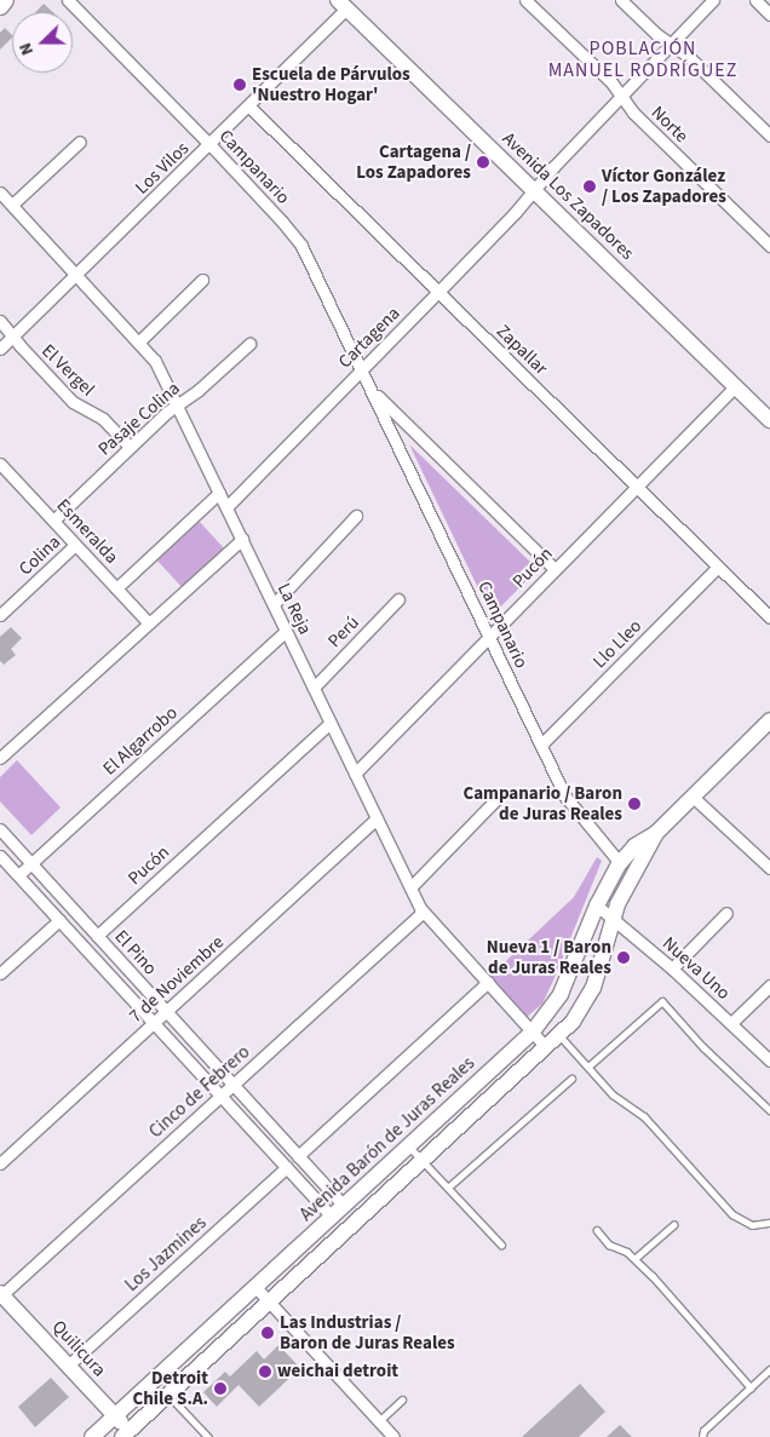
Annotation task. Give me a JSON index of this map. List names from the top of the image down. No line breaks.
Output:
{"streets":{"street":["Norte","Campanario","Los Vilos","Avenida Los Zapadores","Cartagena","Zapallar","El Vergel","Pasaje Colina","Esmeralda","Colina","Pucón","La Reja","Perú","Llo Lleo","El Algarrobo","El Pino","Nueva Uno","7 de Noviembre","Cinco de Febrero","Avenida Barón de Juras Reales","Los Jazmines","Quilicura"]},"crossings":[["Norte","Cartagena"],["Campanario","Los Vilos"],["Campanario","Cartagena"],["Campanario","Pucón"],["Campanario","Llo Lleo"],["Campanario","Avenida Barón de Juras Reales"],["Los Vilos","Avenida Los Zapadores"],["Los Vilos","Zapallar"],["Los Vilos","El Vergel"],["Los Vilos","La Reja"],["Avenida Los Zapadores","Cartagena"],["Avenida Los Zapadores","Pucón"],["Cartagena","Zapallar"],["Cartagena","La Reja"],["Zapallar","Pucón"],["Zapallar","Llo Lleo"],["El Vergel","Pasaje Colina"],["Pasaje Colina","Esmeralda"],["Pasaje Colina","La Reja"],["Esmeralda","Colina"],["Pucón","La Reja"],["Pucón","El Pino"],["La Reja","Perú"],["La Reja","El Algarrobo"],["La Reja","7 de Noviembre"],["La Reja","Cinco de Febrero"],["La Reja","Avenida Barón de Juras Reales"],["El Algarrobo","El Pino"],["El Pino","7 de Noviembre"],["El Pino","Cinco de Febrero"],["El Pino","Avenida Barón de Juras Reales"],["El Pino","Los Jazmines"],["Nueva Uno","Avenida Barón de Juras Reales"],["Cinco de Febrero","Quilicura"],["Avenida Barón de Juras Reales","Quilicura"],["Los Jazmines","Quilicura"]],"districts":["POBLACIÓN MANUEL RODRÍGUEZ"],"places":["Escuela de Párvulos 'Nuestro Hogar'","Cartagena / Los Zapadores","Víctor González / Los Zapadores","Campanario / Baron de Juras Reales","Nueva 1 / Baron de Juras Reales","Las Industrias / Baron de Juras Reales","weichai detroit","Detroit Chile S.A."],"north":"left"}
